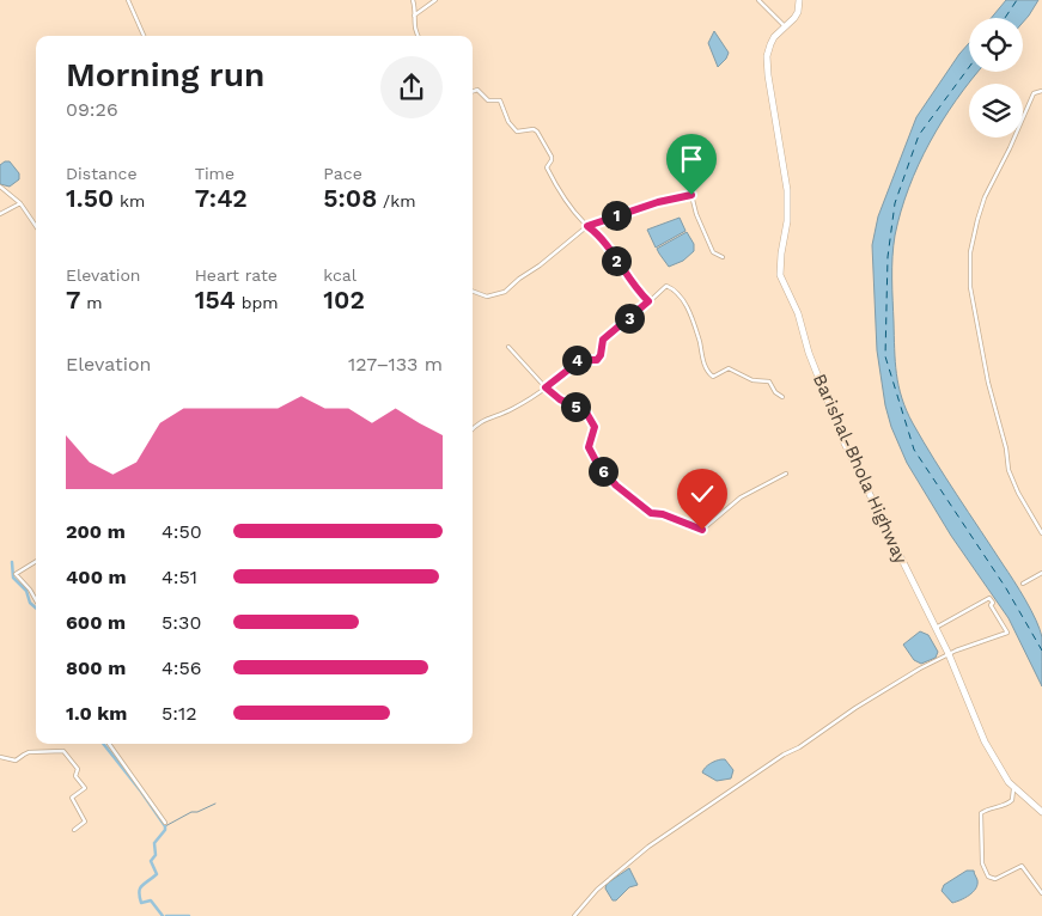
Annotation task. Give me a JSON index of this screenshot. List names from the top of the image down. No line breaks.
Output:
{"streets":{"highway":["Barishal-Bhola Highway"]},"page":{"heading":["Morning run","09:26"],"stats":[["Distance","1.50 km"],["Time","7:42"],["Pace","5:08 /km"],["Elevation","7 m"],["Heart rate","154 bpm"],["kcal","102"]],"pins":["1","2","3","4","5","6"],"chart":["Elevation","127–133 m"],"list":[{"name":"200 m","note":"4:50"},{"name":"400 m","note":"4:51"},{"name":"600 m","note":"5:30"},{"name":"800 m","note":"4:56"},{"name":"1.0 km","note":"5:12"}]}}
